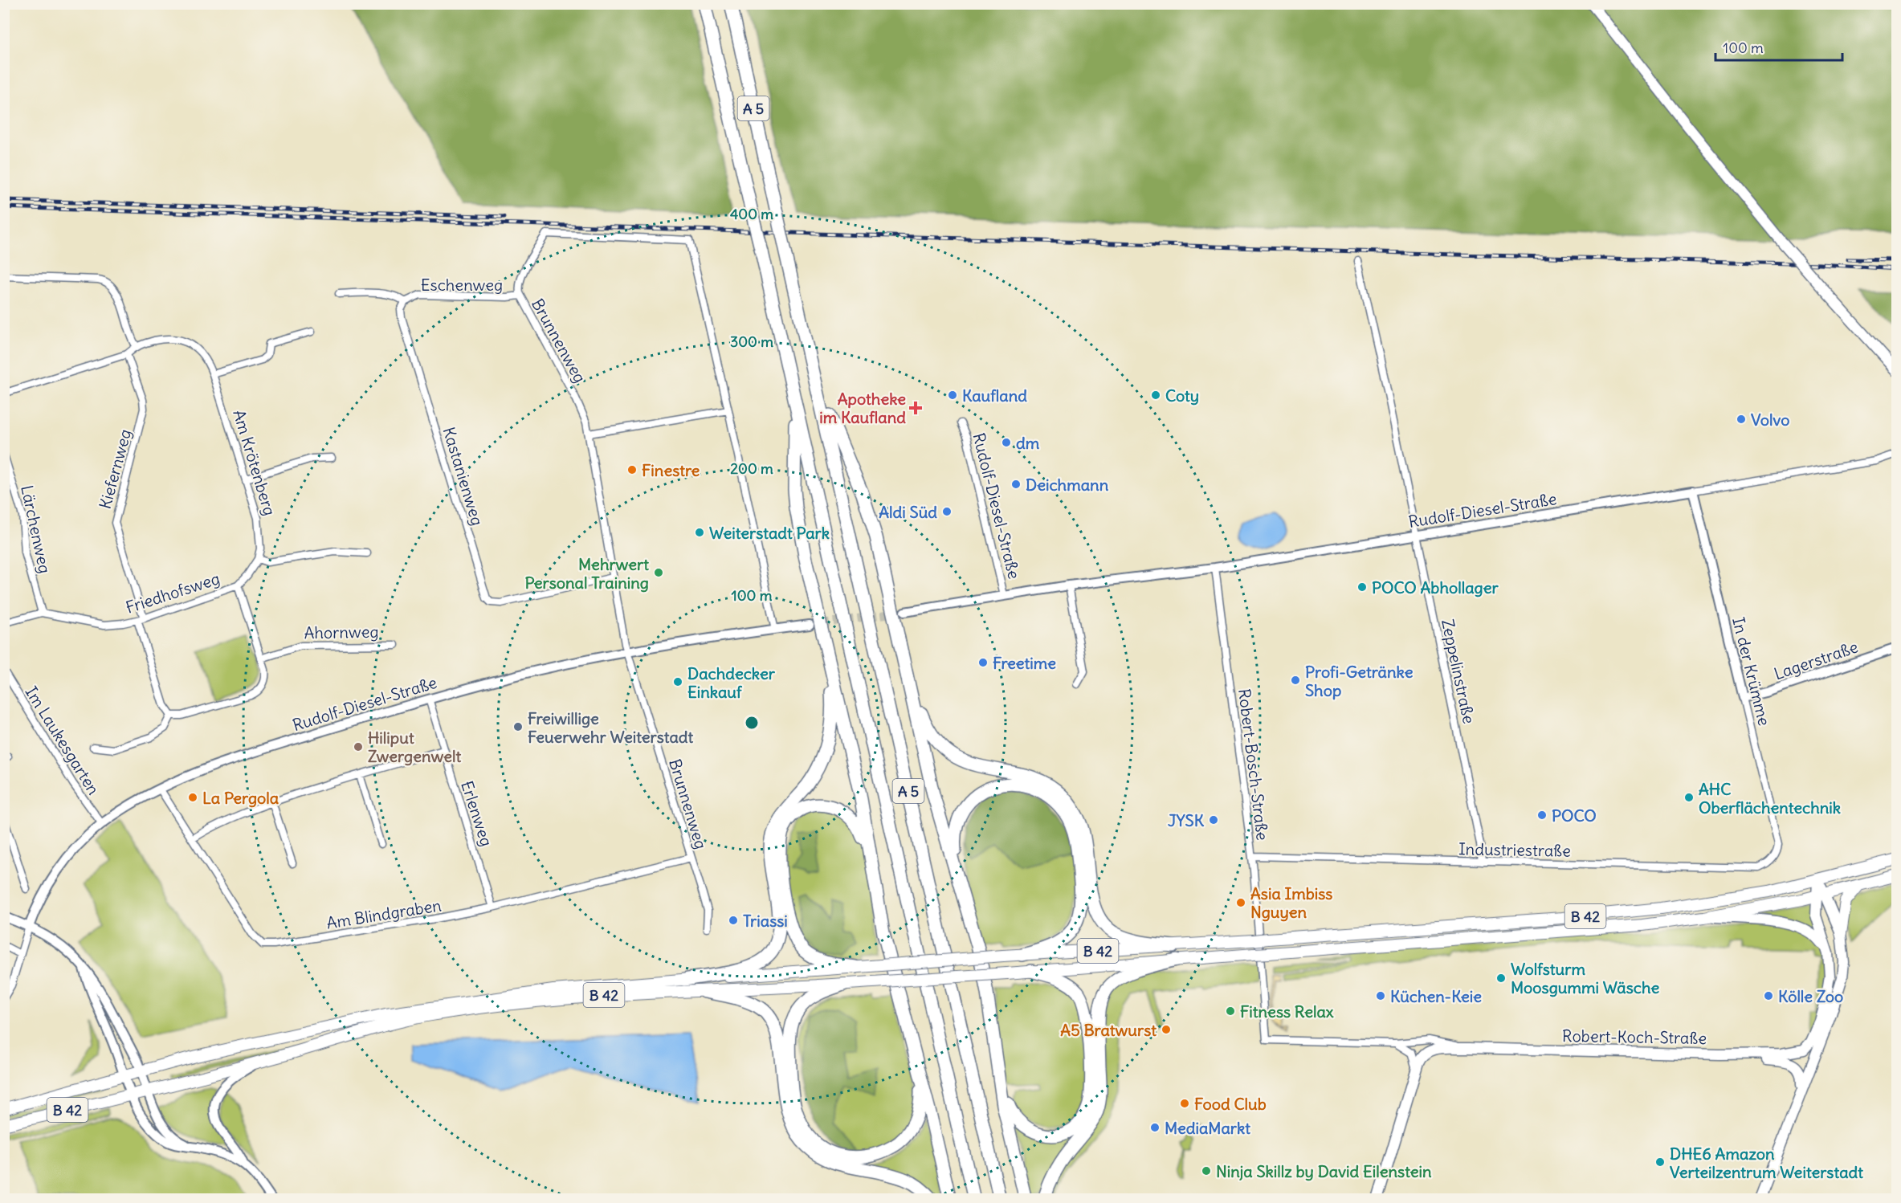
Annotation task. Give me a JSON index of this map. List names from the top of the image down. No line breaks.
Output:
{"streets":{"highway":["A 5"],"main road":["B 42","Robert-Koch-Straße"],"street":["Eschenweg","Brunnenweg","Am Krötenberg","Kiefernweg","Kastanienweg","Rudolf-Diesel-Straße","Lärchenweg","Friedhofsweg","Ahornweg","Lagerstraße","Zeppelinstraße","In der Krümme","Im Laukesgarten","Robert-Bosch-Straße","Erlenweg","Industriestraße","Am Blindgraben"]},"crossings":[["A 5","B 42"],["Eschenweg","Brunnenweg"],["Eschenweg","Kastanienweg"],["Brunnenweg","Kastanienweg"],["Brunnenweg","Rudolf-Diesel-Straße"],["Brunnenweg","Am Blindgraben"],["Kiefernweg","Friedhofsweg"],["Rudolf-Diesel-Straße","Zeppelinstraße"],["Rudolf-Diesel-Straße","In der Krümme"],["Rudolf-Diesel-Straße","Im Laukesgarten"],["Rudolf-Diesel-Straße","Robert-Bosch-Straße"],["Rudolf-Diesel-Straße","Erlenweg"],["Rudolf-Diesel-Straße","Am Blindgraben"],["Lärchenweg","Friedhofsweg"],["Lagerstraße","In der Krümme"],["Zeppelinstraße","Industriestraße"],["In der Krümme","Industriestraße"],["Robert-Bosch-Straße","Industriestraße"],["Robert-Bosch-Straße","Robert-Koch-Straße"],["Erlenweg","Am Blindgraben"]],"places":{"other":["Kaufland","Coty","Volvo","dm","Finestre","Deichmann","Aldi Süd","Weiterstadt Park","Mehrwert Personal Training","POCO Abhollager","Freetime","Profi-Getränke Shop","Dachdecker Einkauf","Freiwillige Feuerwehr Weiterstadt","Hiliput Zwergenwelt","La Pergola","AHC Oberflächentechnik","POCO","JYSK","Asia Imbiss Nguyen","Triassi","Wolfsturm Moosgummi Wäsche","Küchen-Keie","Kölle Zoo","Fitness Relax","A5 Bratwurst","Food Club","MediaMarkt","DHE6 Amazon Verteilzentrum Weiterstadt","Ninja Skillz by David Eilenstein"],"health":["Apotheke im Kaufland"]},"scale_bar":"100 m","rings":["400 m","300 m","200 m","100 m"]}
